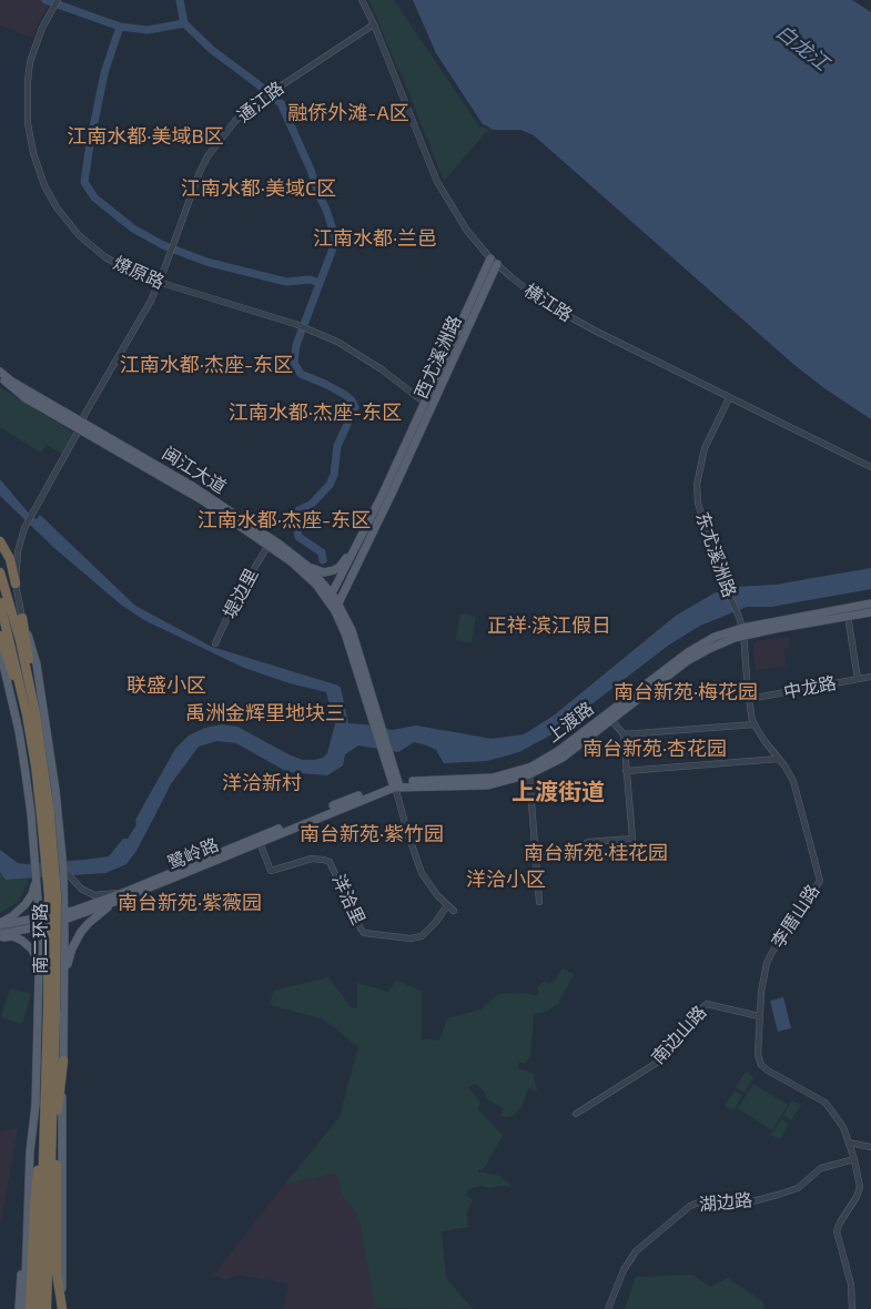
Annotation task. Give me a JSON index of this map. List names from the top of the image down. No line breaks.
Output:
{"streets":{"highway":["南二环路"],"main road":["西尤溪洲路","闽江大道","上渡路","鹭岭路"],"street":["通江路","燎原路","横江路","东尤溪洲路","堤边里","中龙路","洋洽里","李厝山路","南边山路","湖边路"]},"crossings":[["通江路","燎原路"],["通江路","横江路"],["通江路","闽江大道"],["燎原路","西尤溪洲路"],["横江路","西尤溪洲路"],["横江路","东尤溪洲路"],["西尤溪洲路","闽江大道"],["闽江大道","堤边里"],["闽江大道","上渡路"],["闽江大道","鹭岭路"],["东尤溪洲路","上渡路"],["东尤溪洲路","李厝山路"],["中龙路","李厝山路"],["上渡路","鹭岭路"],["上渡路","李厝山路"],["鹭岭路","洋洽里"],["李厝山路","南边山路"]],"districts":["融侨外滩-A区","江南水都·美域B区","江南水都·美域C区","江南水都·兰邑","江南水都·杰座-东区","江南水都·杰座-东区","江南水都·杰座-东区","正祥·滨江假日","联盛小区","南台新苑·梅花园","禹洲金辉里地块三","南台新苑·杏花园","洋洽新村","上渡街道","南台新苑·紫竹园","南台新苑·桂花园","洋洽小区","南台新苑·紫薇园"],"water":["白龙江"]}
